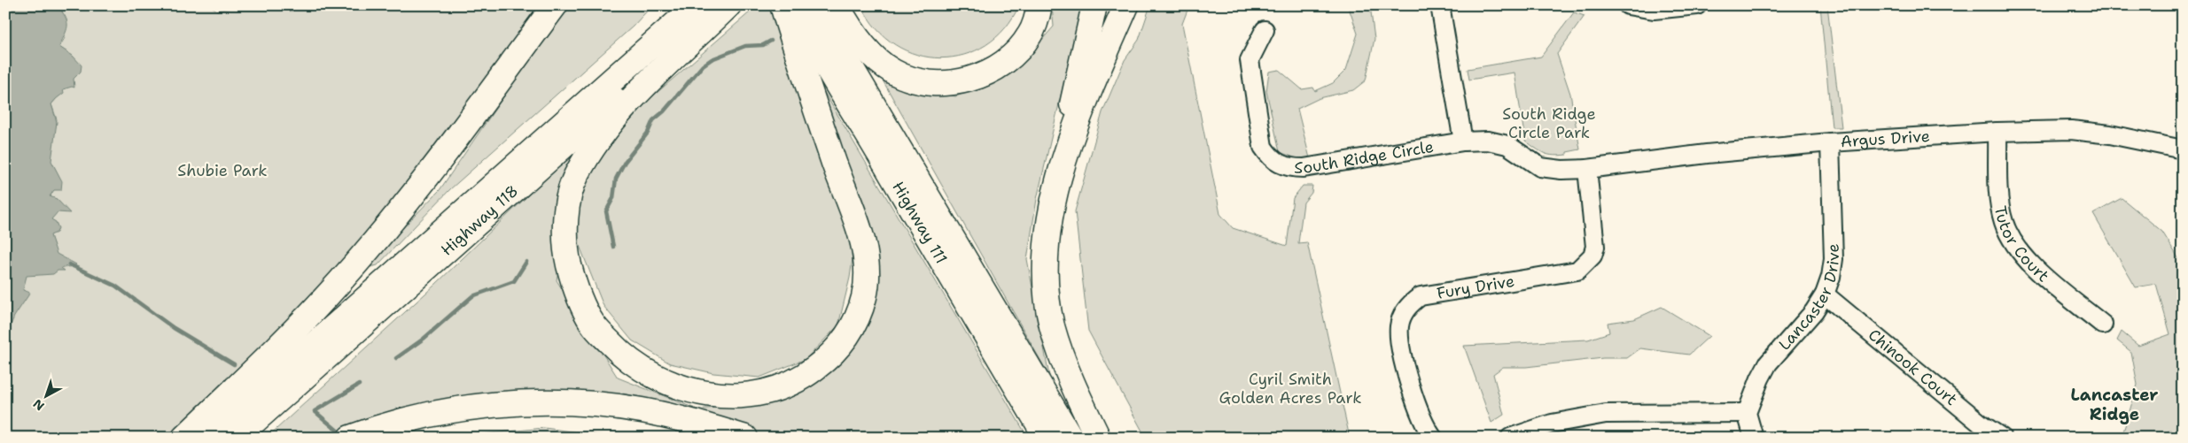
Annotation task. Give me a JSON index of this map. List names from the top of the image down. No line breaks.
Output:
{"streets":{"highway":["Highway 118","Highway 111"],"street":["Argus Drive","South Ridge Circle","Tutor Court","Fury Drive","Lancaster Drive","Chinook Court"]},"crossings":[["Argus Drive","South Ridge Circle"],["Argus Drive","Tutor Court"],["Argus Drive","Fury Drive"],["Argus Drive","Lancaster Drive"],["South Ridge Circle","Fury Drive"],["Lancaster Drive","Chinook Court"]],"districts":["Lancaster Ridge"],"parks":["South Ridge Circle Park","Shubie Park","Cyril Smith Golden Acres Park"],"north":"bottom left"}
